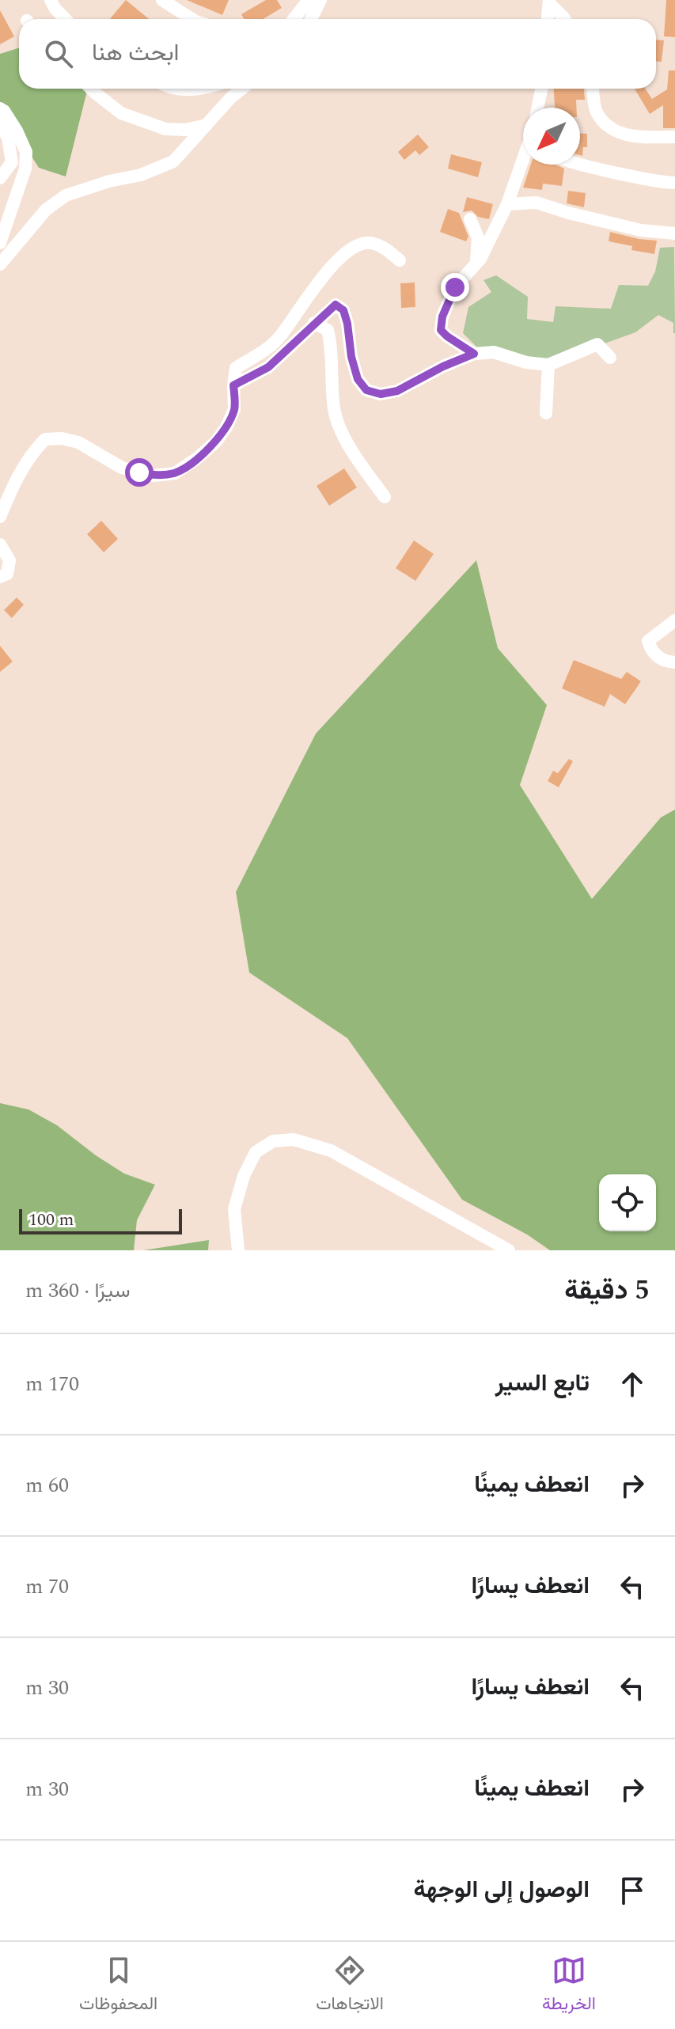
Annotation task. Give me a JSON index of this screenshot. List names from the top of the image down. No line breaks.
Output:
{"scale_bar":"100 m","north":"bottom left","page":{"search":"ابحث هنا","scale":"100 m","heading":["5 دقيقة","سيرًا · 360 m"],"list":[["تابع السير","170 m"],["انعطف يمينًا","60 m"],["انعطف يسارًا","70 m"],["انعطف يسارًا","30 m"],["انعطف يمينًا","30 m"],"الوصول إلى الوجهة"],"nav":["الخريطة","الاتجاهات","المحفوظات"]}}
